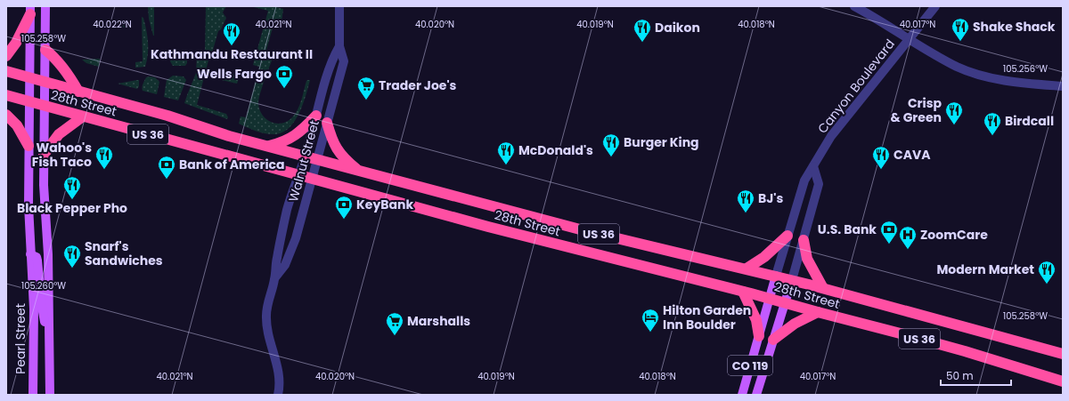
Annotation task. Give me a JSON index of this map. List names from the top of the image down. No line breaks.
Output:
{"streets":{"highway":["28th Street","US 36","CO 119"],"main road":["Canyon Boulevard","Pearl Street"],"street":["Walnut Street"]},"crossings":[["Canyon Boulevard","28th Street"],["Canyon Boulevard","CO 119"],["28th Street","Walnut Street"],["28th Street","Pearl Street"],["28th Street","CO 119"]],"places":{"restaurant":["Shake Shack","Daikon","Kathmandu Restaurant II","Crisp & Green","Birdcall","Burger King","McDonald's","Wahoo's Fish Taco","CAVA","Black Pepper Pho","BJ's","Snarf's Sandwiches","Modern Market"],"bank":["Wells Fargo","Bank of America","KeyBank","U.S. Bank"],"supermarket":["Trader Joe's","Marshalls"],"hospital":["ZoomCare"],"hotel":["Hilton Garden Inn Boulder"]},"scale_bar":"50 m","coordinates":["40.022°N","40.021°N","40.020°N","40.019°N","40.018°N","40.017°N","105.258°W","105.256°W","105.260°W"]}
